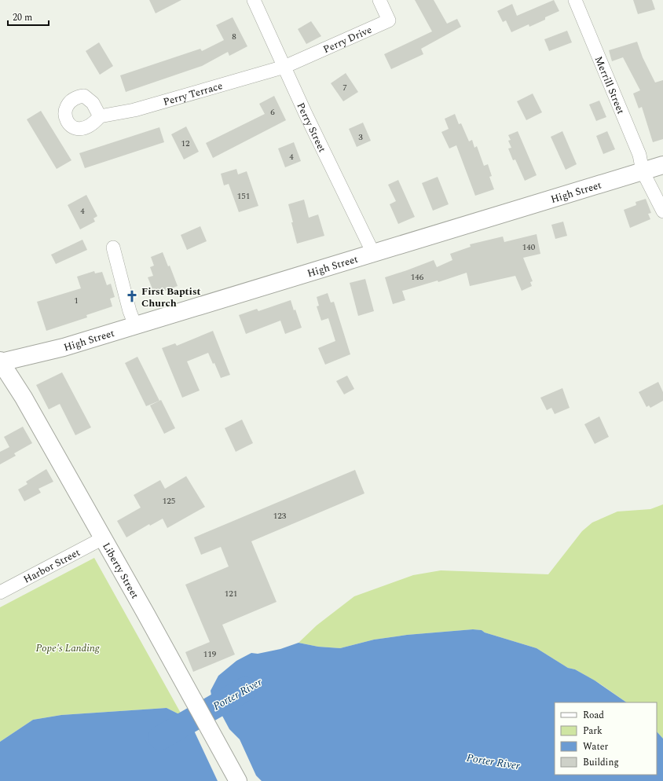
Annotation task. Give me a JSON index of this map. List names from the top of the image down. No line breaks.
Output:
{"streets":{"main road":["High Street","Liberty Street"],"street":["Perry Drive","Merrill Street","Perry Terrace","Perry Street","Harbor Street"]},"crossings":[["Perry Drive","Perry Terrace"],["Perry Drive","Perry Street"],["Merrill Street","High Street"],["Perry Terrace","Perry Street"],["Perry Street","High Street"],["High Street","Liberty Street"],["Harbor Street","Liberty Street"]],"water":["Porter River"],"parks":["Pope's Landing"],"places":{"church":["First Baptist Church"]},"house_numbers":["8","7","6","3","12","4","151","4","140","146","1","125","123","121","119"],"legend":["Road","Park","Water","Building"],"scale_bar":"20 m"}
